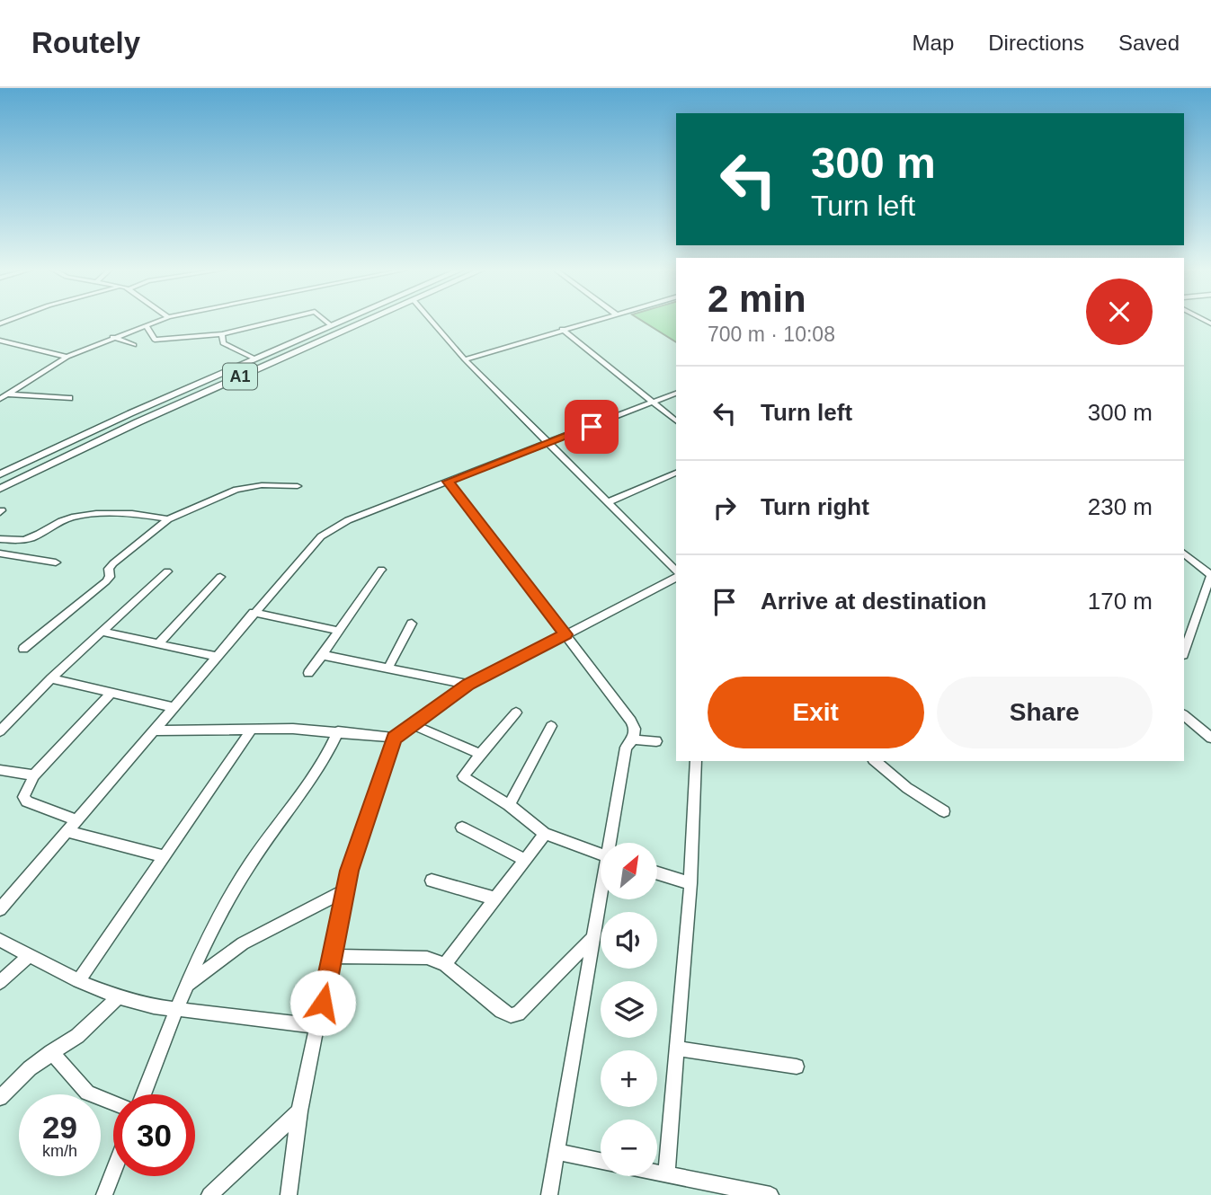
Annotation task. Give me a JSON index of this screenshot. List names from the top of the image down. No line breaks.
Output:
{"streets":{"main road":["A1"]},"north":"top right","page":{"header":"Routely","nav":["Map","Directions","Saved"],"turn":["300 m","Turn left"],"heading":["2 min","700 m · 10:08"],"list":[{"name":"Turn left","value":"300 m"},{"name":"Turn right","value":"230 m"},{"name":"Arrive at destination","value":"170 m"}],"buttons":["Exit","Share"],"map_buttons":["+","−"],"speed":"29 km/h","limit":"30"}}
